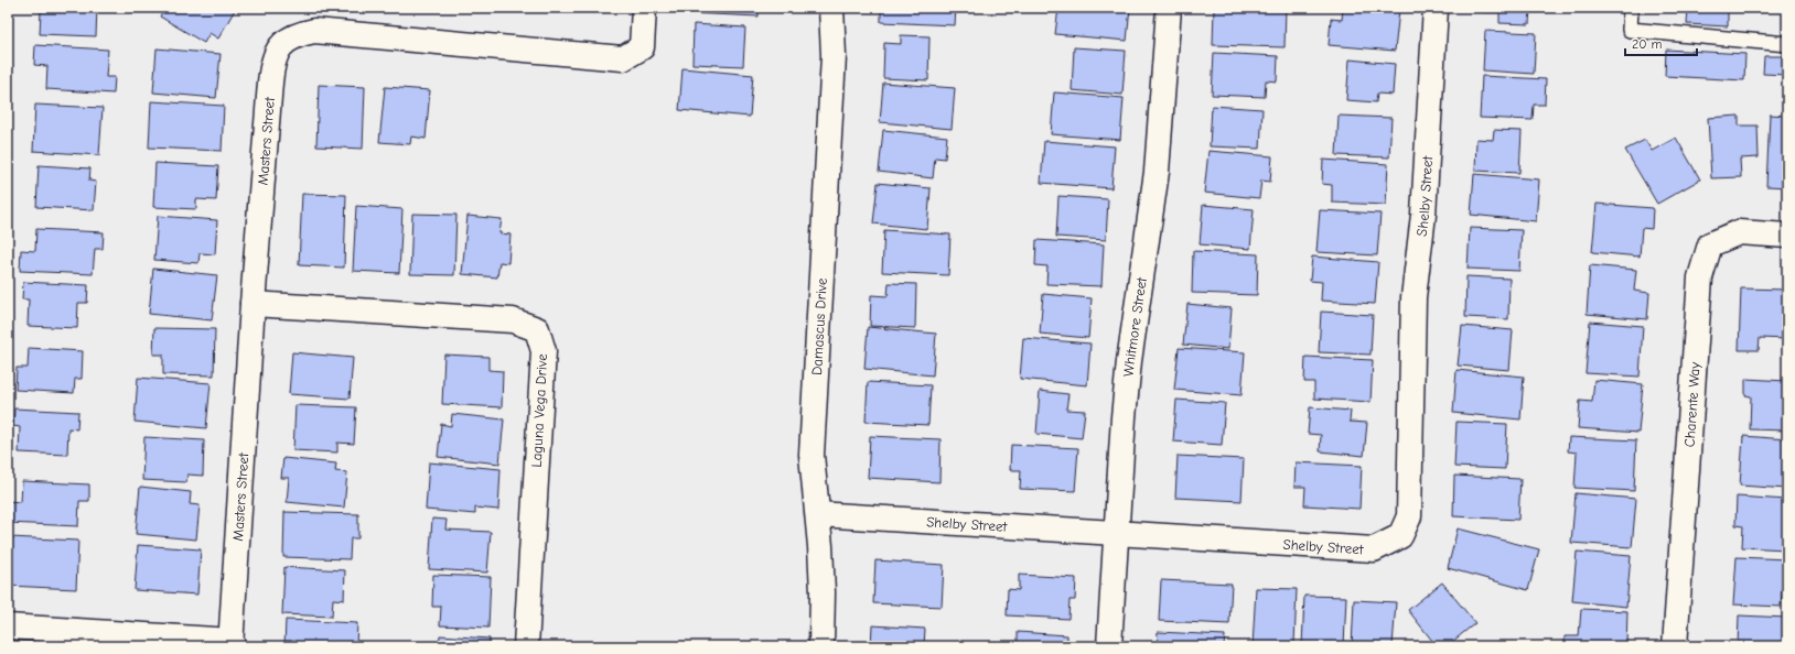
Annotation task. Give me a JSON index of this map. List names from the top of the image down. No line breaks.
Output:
{"streets":{"street":["Masters Street","Shelby Street","Damascus Drive","Whitmore Street","Charente Way","Laguna Vega Drive"]},"crossings":[["Masters Street","Laguna Vega Drive"],["Shelby Street","Damascus Drive"],["Shelby Street","Whitmore Street"]],"scale_bar":"20 m"}
